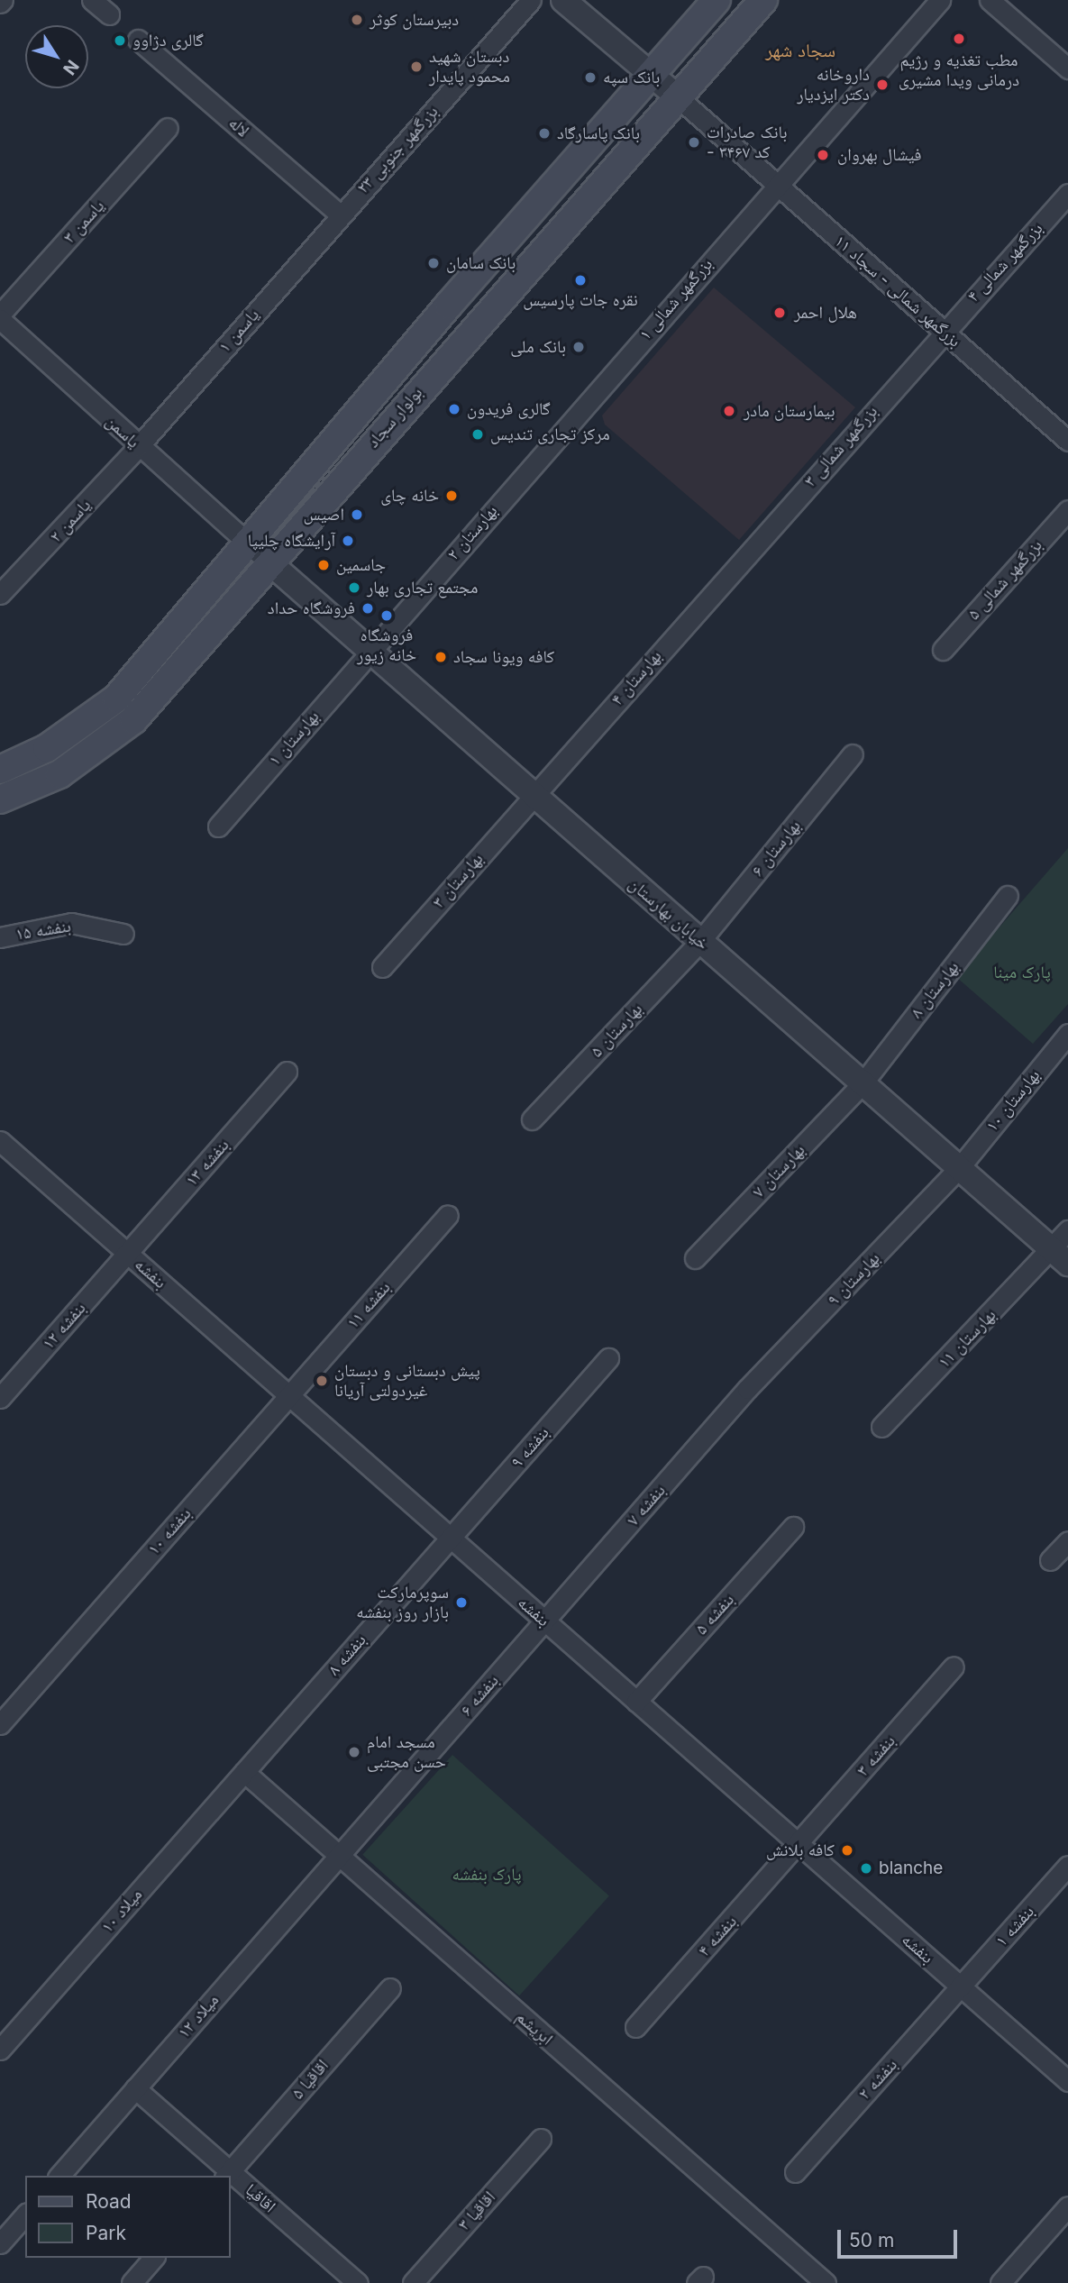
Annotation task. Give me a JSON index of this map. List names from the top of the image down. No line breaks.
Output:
{"streets":{"main road":["بولوار سجاد"],"street":["لاله","بزرگمهر جنوبی ۲۳","یاسمن ۳","بزرگمهر شمالی ۴","بزرگمهر شمالی - سجاد ۱۱","بزرگمهر شمالی ۱","یاسمن ۱","یاسمن","بزرگمهر شمالی ۳","یاسمن ۲","بهارستان ۲","بزرگمهر شمالی ۵","بهارستان ۴","بهارستان ۱","بهارستان ۶","بهارستان ۳","خیابان بهارستان","بنفشه ۱۵","بهارستان ۸","بهارستان ۵","بهارستان ۱۰","بنفشه ۱۳","بهارستان ۷","بنفشه","بهارستان ۹","بنفشه ۱۱","بنفشه ۱۲","بهارستان ۱۱","بنفشه ۹","بنفشه ۷","بنفشه ۱۰","بنفشه ۵","بنفشه ۸","بنفشه ۶","بنفشه ۳","میلاد ۱۰","بنفشه ۱","بنفشه ۴","میلاد ۱۲","ابریشم","اقاقیا ۵","بنفشه ۲","اقاقیا","اقاقیا ۳"]},"crossings":[["لاله","بزرگمهر جنوبی ۲۳"],["لاله","یاسمن ۱"],["بزرگمهر جنوبی ۲۳","یاسمن ۱"],["یاسمن ۳","یاسمن"],["بزرگمهر شمالی ۴","بزرگمهر شمالی - سجاد ۱۱"],["بزرگمهر شمالی ۴","بزرگمهر شمالی ۳"],["بزرگمهر شمالی - سجاد ۱۱","بزرگمهر شمالی ۱"],["بزرگمهر شمالی - سجاد ۱۱","بولوار سجاد"],["بزرگمهر شمالی - سجاد ۱۱","بزرگمهر شمالی ۳"],["بزرگمهر شمالی ۱","بهارستان ۲"],["یاسمن ۱","یاسمن"],["یاسمن ۱","یاسمن ۲"],["بولوار سجاد","یاسمن"],["بولوار سجاد","خیابان بهارستان"],["یاسمن","یاسمن ۲"],["یاسمن","خیابان بهارستان"],["بزرگمهر شمالی ۳","بهارستان ۴"],["بهارستان ۲","بهارستان ۱"],["بهارستان ۲","خیابان بهارستان"],["بهارستان ۴","بهارستان ۳"],["بهارستان ۴","خیابان بهارستان"],["بهارستان ۱","خیابان بهارستان"],["بهارستان ۶","خیابان بهارستان"],["بهارستان ۶","بهارستان ۵"],["بهارستان ۳","خیابان بهارستان"],["خیابان بهارستان","بهارستان ۸"],["خیابان بهارستان","بهارستان ۵"],["خیابان بهارستان","بهارستان ۱۰"],["خیابان بهارستان","بهارستان ۷"],["خیابان بهارستان","بهارستان ۹"],["خیابان بهارستان","بهارستان ۱۱"],["بهارستان ۸","بهارستان ۷"],["بهارستان ۱۰","بهارستان ۹"],["بنفشه ۱۳","بنفشه"],["بنفشه ۱۳","بنفشه ۱۲"],["بنفشه","بنفشه ۱۱"],["بنفشه","بنفشه ۱۲"],["بنفشه","بنفشه ۹"],["بنفشه","بنفشه ۷"],["بنفشه","بنفشه ۱۰"],["بنفشه","بنفشه ۵"],["بنفشه","بنفشه ۸"],["بنفشه","بنفشه ۶"],["بنفشه","بنفشه ۳"],["بنفشه","بنفشه ۱"],["بنفشه","بنفشه ۴"],["بنفشه","بنفشه ۲"],["بهارستان ۹","بنفشه ۷"],["بنفشه ۱۱","بنفشه ۱۰"],["بنفشه ۹","بنفشه ۸"],["بنفشه ۷","بنفشه ۶"],["بنفشه ۸","میلاد ۱۰"],["بنفشه ۸","ابریشم"],["بنفشه ۶","میلاد ۱۲"],["بنفشه ۶","ابریشم"],["بنفشه ۳","بنفشه ۴"],["میلاد ۱۰","ابریشم"],["بنفشه ۱","بنفشه ۲"],["میلاد ۱۲","ابریشم"],["میلاد ۱۲","اقاقیا"],["اقاقیا ۵","اقاقیا"]],"districts":["سجاد شهر"],"parks":["پارک مینا","پارک بنفشه"],"places":["دبیرستان کوثر","مطب تغذیه و رژیم درمانی ویدا مشیری","گالری دژاوو","دبستان شهید محمود پایدار","بانک سپه","داروخانه دکتر ایزدیار","بانک پاسارگاد","بانک صادرات - کد ۳۴۶۷","فیشال بهروان","بانک سامان","نقره جات پارسیس","هلال احمر","بانک ملی","گالری فریدون","بیمارستان مادر","مرکز تجاری تندیس","خانه چای","اصیس","آرایشگاه چلیپا","جاسمین","مجتمع تجاری بهار","فروشگاه حداد","فروشگاه خانه زیور","کافه ویونا سجاد","پیش دبستانی و دبستان غیردولتی آریانا","سوپرمارکت بازار روز بنفشه","مسجد امام حسن مجتبی","کافه بلانش","blanche"],"legend":["Road","Park"],"scale_bar":"50 m","north":"bottom right"}
